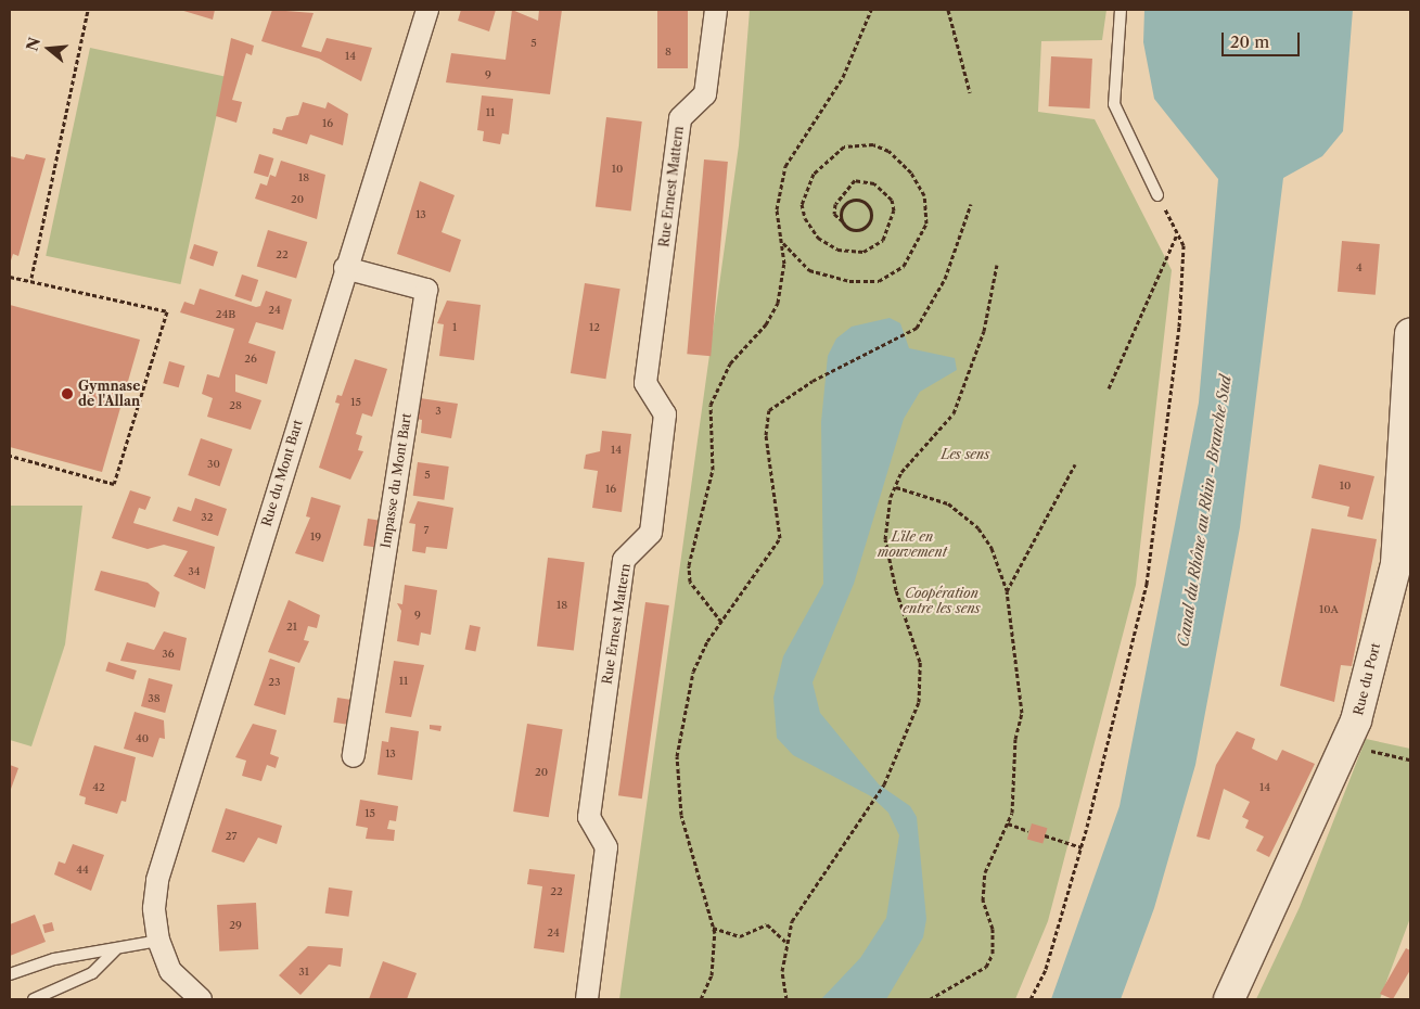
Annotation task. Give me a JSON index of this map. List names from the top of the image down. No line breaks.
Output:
{"streets":{"main road":["Rue du Port"],"street":["Rue Ernest Mattern","Rue du Mont Bart","Impasse du Mont Bart"]},"crossings":[["Rue du Mont Bart","Impasse du Mont Bart"]],"water":["Canal du Rhône au Rhin - Branche Sud"],"parks":["Les sens","L'ile en mouvement","Coopération entre les sens"],"places":["Gymnase de l'Allan"],"house_numbers":["5","8","14","9","11","16","10","18","20","13","22","4","24","24B","1","12","26","15","28","3","14","30","5","10","16","32","7","19","34","18","10A","9","21","36","11","23","38","40","13","20","42","14","15","27","44","22","29","24","31"],"scale_bar":"20 m","north":"left"}
